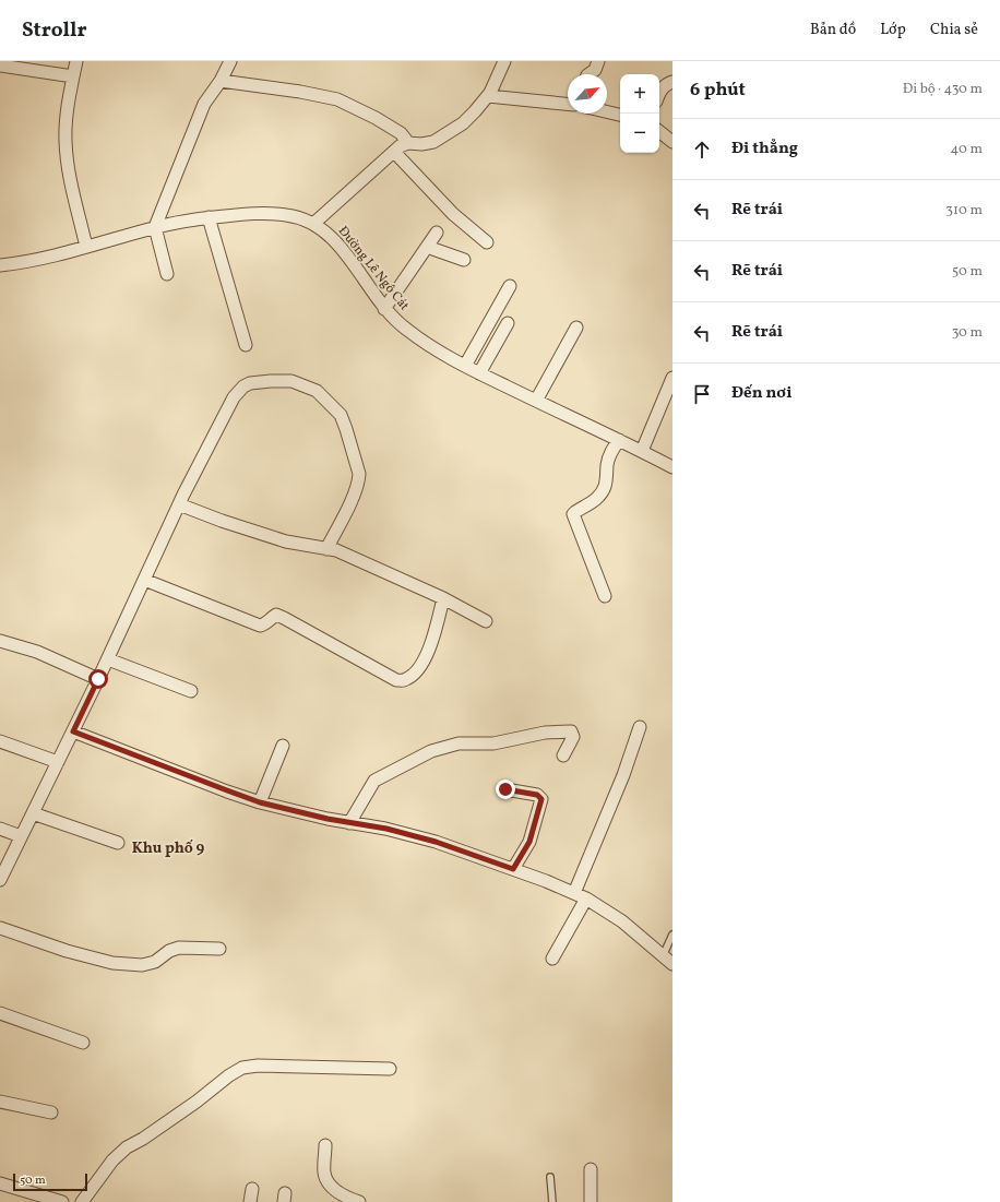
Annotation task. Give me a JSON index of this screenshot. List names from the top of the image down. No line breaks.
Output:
{"streets":{"street":["Đường Lê Ngô Cát"]},"districts":["Khu phố 9"],"scale_bar":"50 m","north":"top right","page":{"header":"Strollr","nav":["Bản đồ","Lớp","Chia sẻ"],"heading":["6 phút","Đi bộ · 430 m"],"map_buttons":["+","−"],"list":[["Đi thẳng","40 m"],["Rẽ trái","310 m"],["Rẽ trái","50 m"],["Rẽ trái","30 m"],"Đến nơi"],"scale":"50 m"}}
